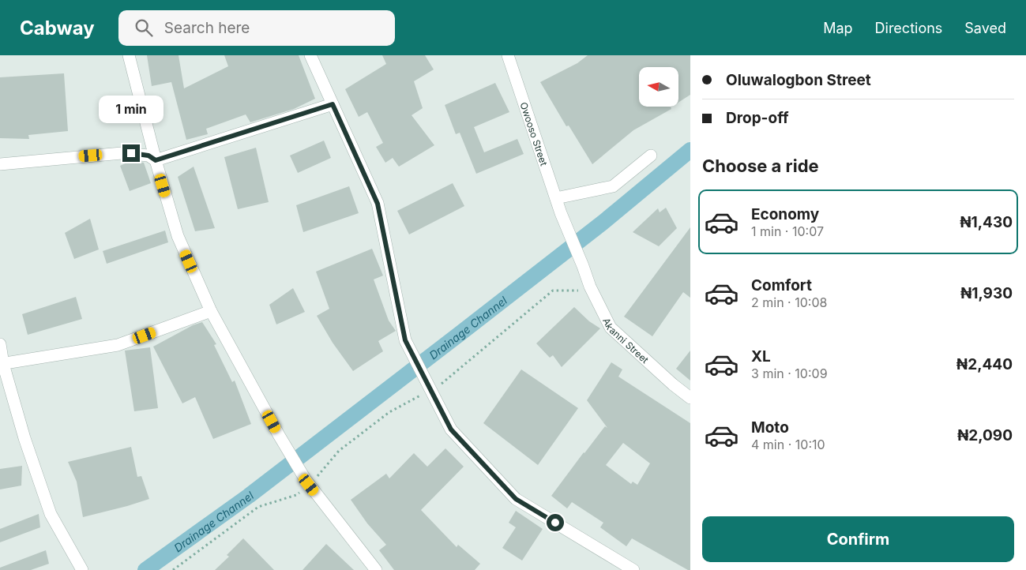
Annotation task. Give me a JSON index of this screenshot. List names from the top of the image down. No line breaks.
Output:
{"streets":{"street":["Owooso Street","Akanni Street"]},"crossings":[["Owooso Street","Akanni Street"]],"water":["Drainage Channel"],"north":"left","page":{"header":"Cabway","search":"Search here","nav":["Map","Directions","Saved"],"banner":["Oluwalogbon Street","Drop-off"],"bubble":"1 min","heading":"Choose a ride","list":[{"name":"Economy","note":"1 min · 10:07","value":"₦1,430"},{"name":"Comfort","note":"2 min · 10:08","value":"₦1,930"},{"name":"XL","note":"3 min · 10:09","value":"₦2,440"},{"name":"Moto","note":"4 min · 10:10","value":"₦2,090"}],"buttons":"Confirm"}}
